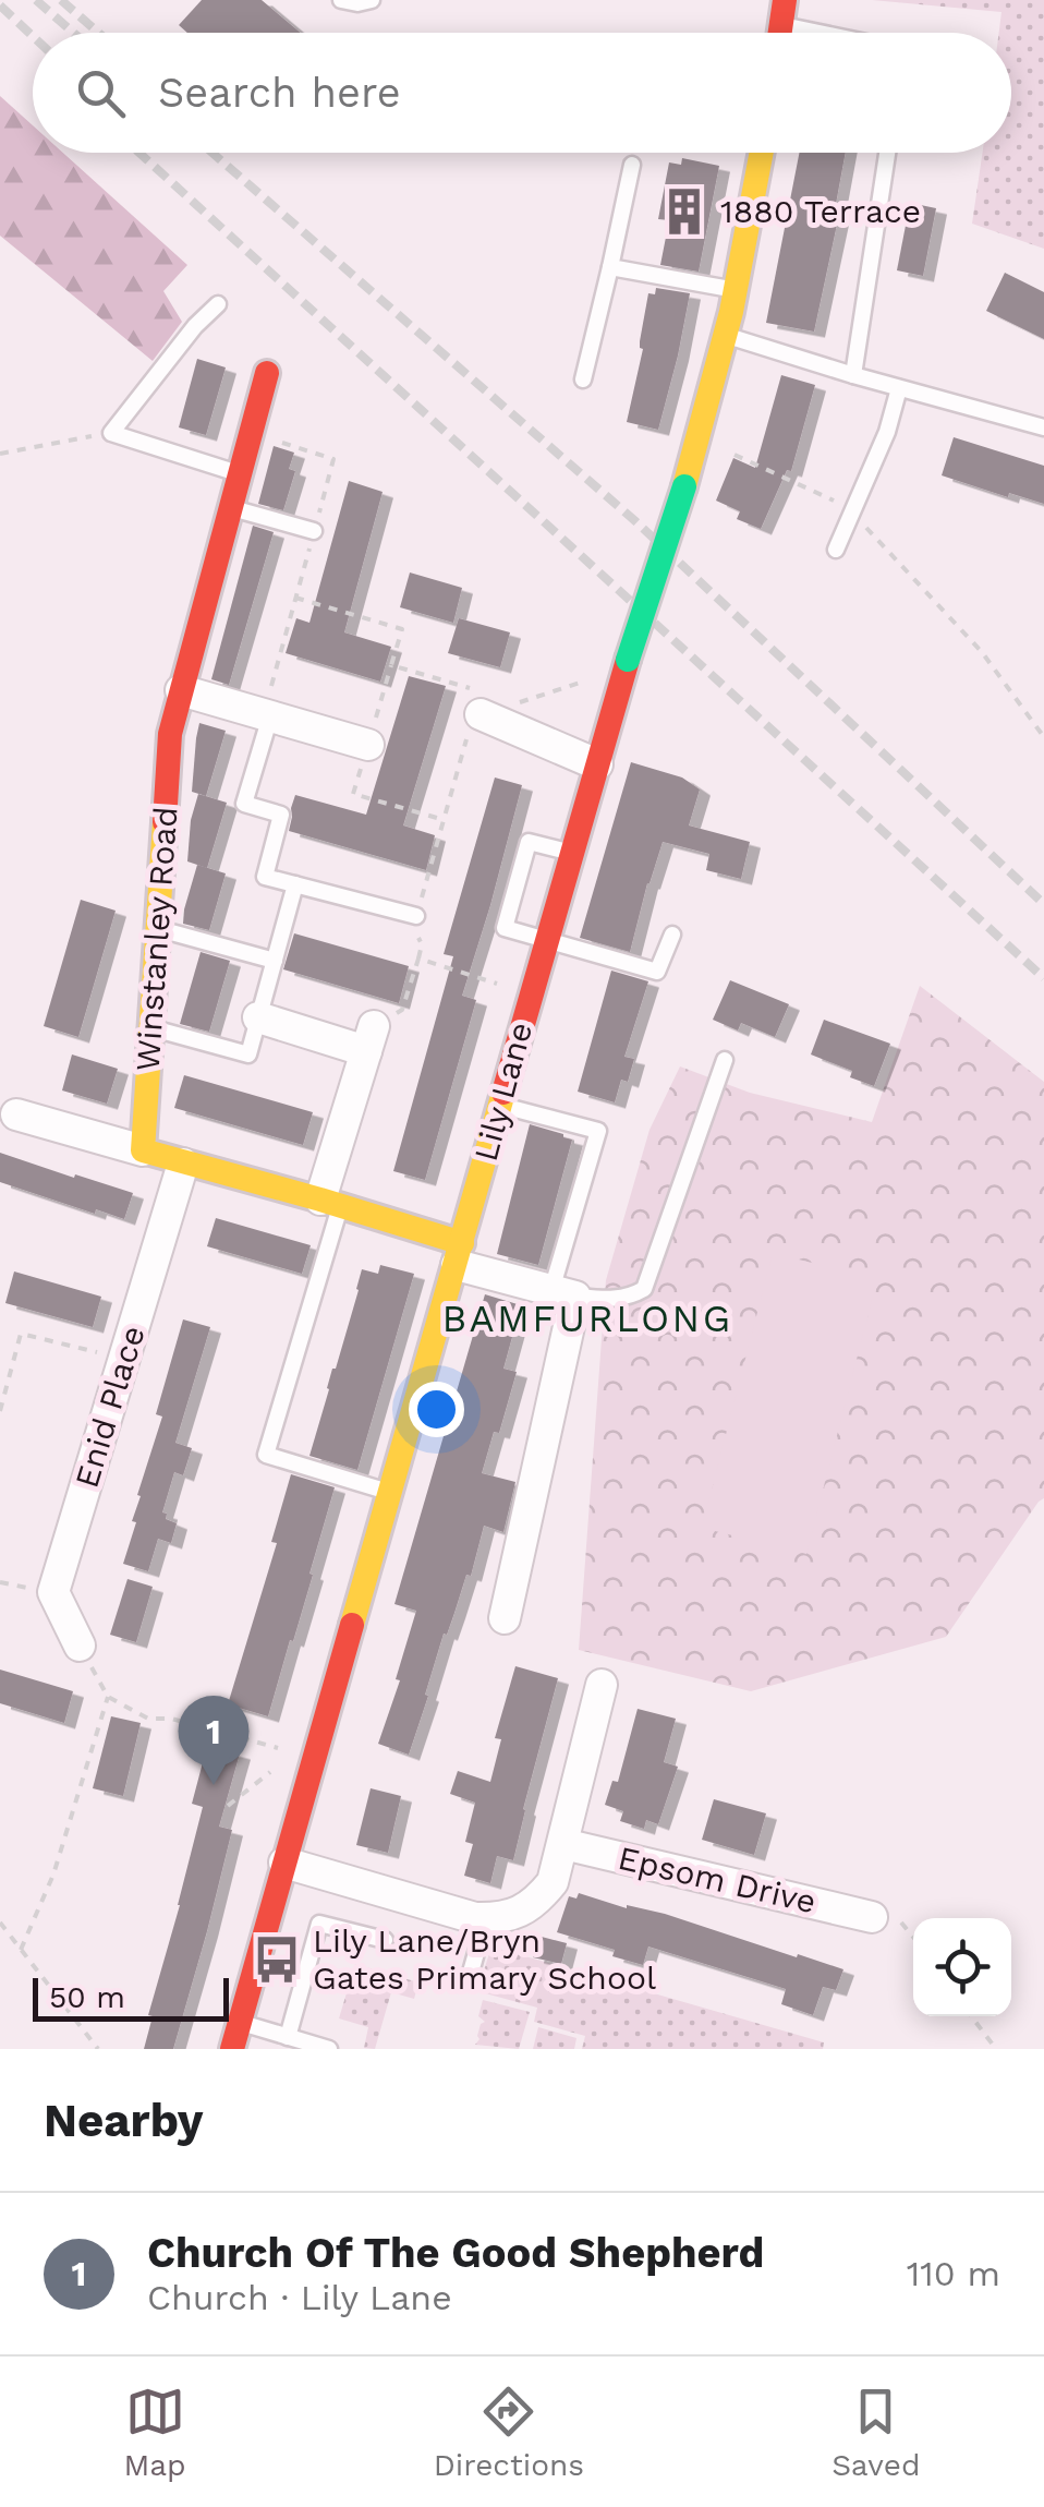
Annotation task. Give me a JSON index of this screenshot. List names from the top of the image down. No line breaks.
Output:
{"streets":{"main road":["Winstanley Road","Lily Lane"],"street":["Enid Place","Epsom Drive"]},"districts":["BAMFURLONG"],"places":{"building":["1880 Terrace"],"bus stop":["Lily Lane/Bryn Gates Primary School"]},"scale_bar":"50 m","page":{"search":"Search here","pins":"1","scale":"50 m","heading":"Nearby","list":[{"mark":"1","name":"Church Of The Good Shepherd","note":"Church · Lily Lane","value":"110 m"}],"nav":["Map","Directions","Saved"]}}
